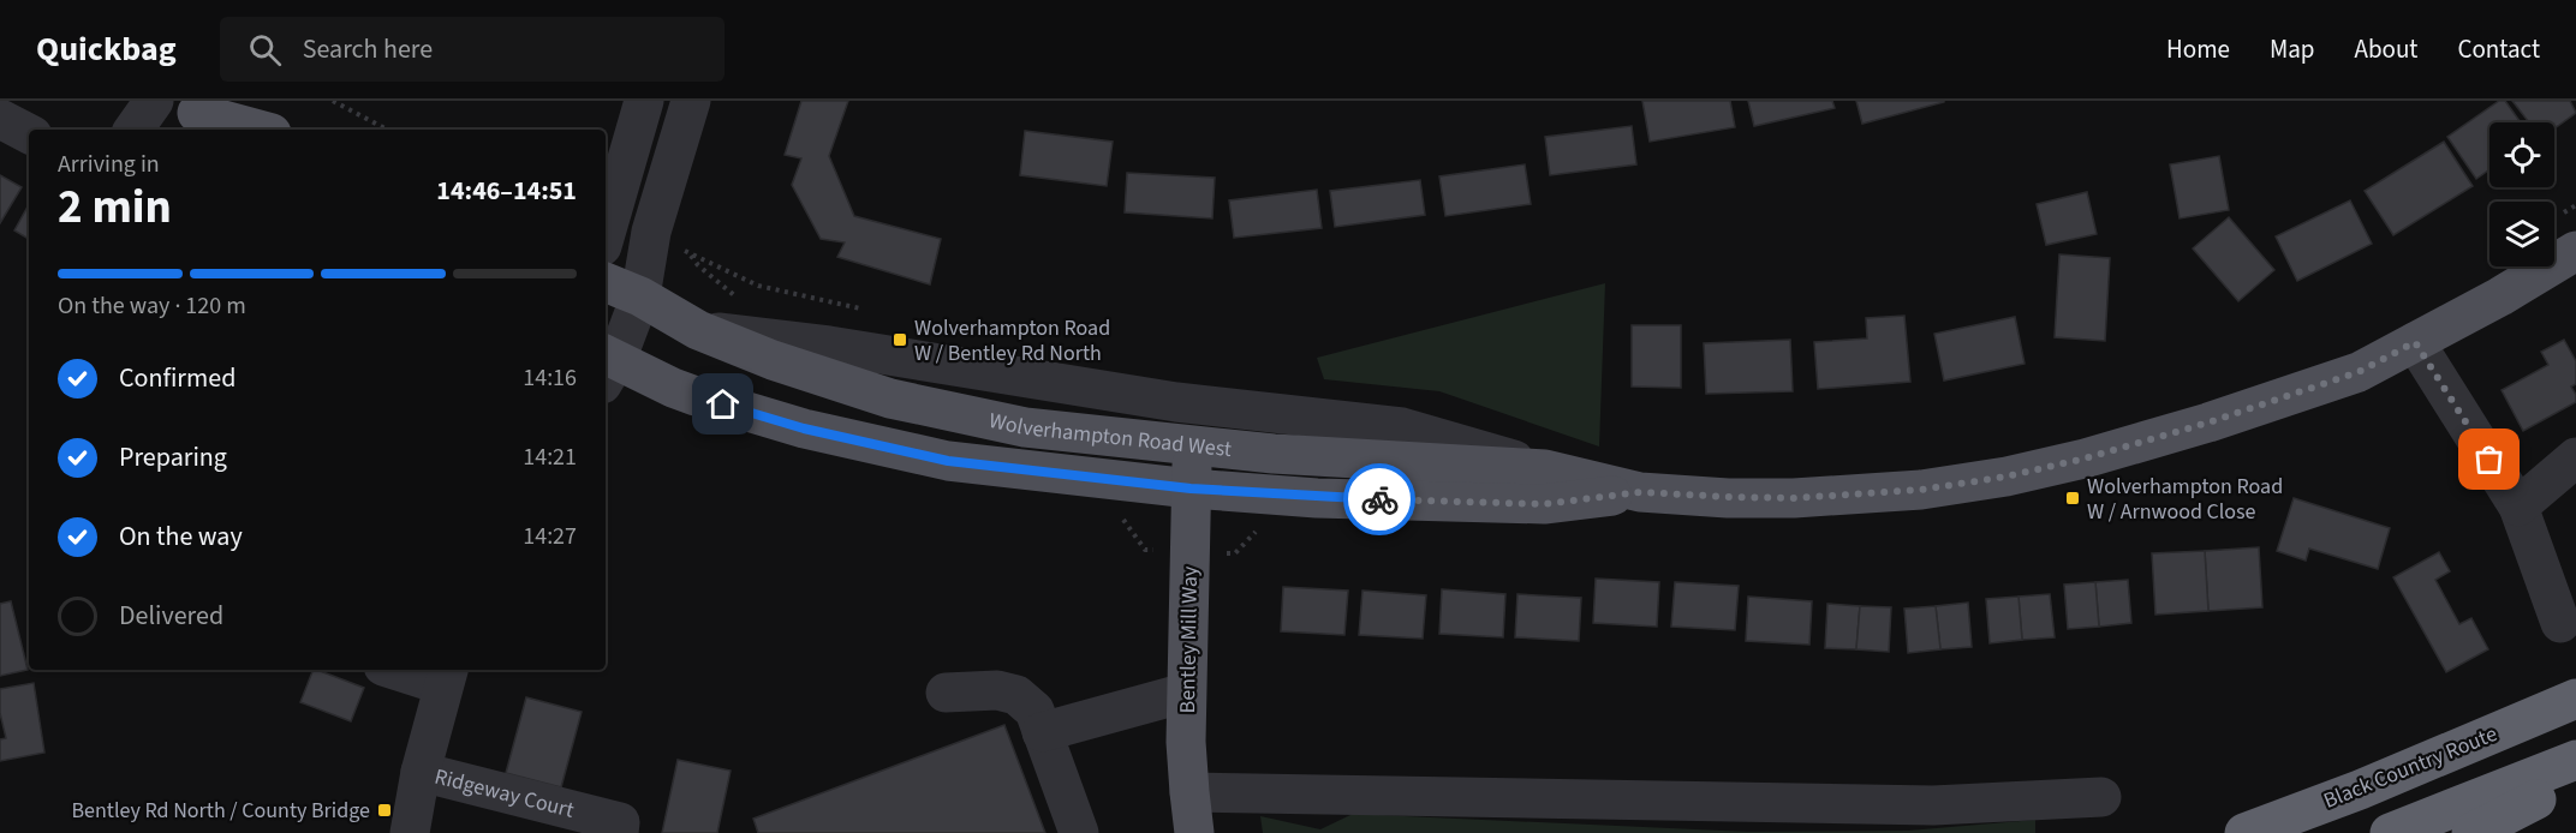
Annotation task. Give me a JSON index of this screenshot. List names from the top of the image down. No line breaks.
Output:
{"streets":{"highway":["Black Country Route"],"main road":["Wolverhampton Road West","Bentley Mill Way"],"street":["Ridgeway Court"]},"crossings":[["Wolverhampton Road West","Bentley Mill Way"]],"places":{"transit":["Wolverhampton Road W / Bentley Rd North","Wolverhampton Road W / Arnwood Close","Bentley Rd North / County Bridge"]},"page":{"header":"Quickbag","search":"Search here","nav":["Home","Map","About","Contact"],"heading":["2 min","Arriving in","14:46–14:51"],"bar":"On the way · 120 m","list":[["Confirmed","14:16"],["Preparing","14:21"],["On the way","14:27"],"Delivered"]}}
